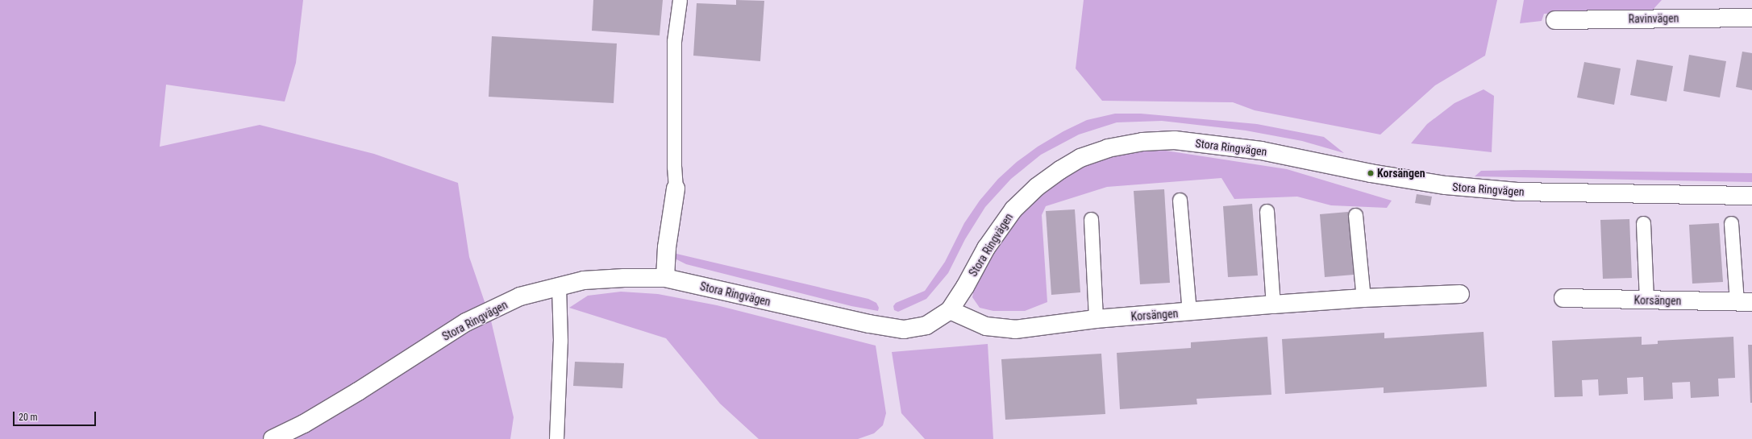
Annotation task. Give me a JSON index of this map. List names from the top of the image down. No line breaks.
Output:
{"streets":{"street":["Ravinvägen","Stora Ringvägen","Korsängen"]},"crossings":[["Stora Ringvägen","Korsängen"]],"places":["Korsängen"],"scale_bar":"20 m"}
